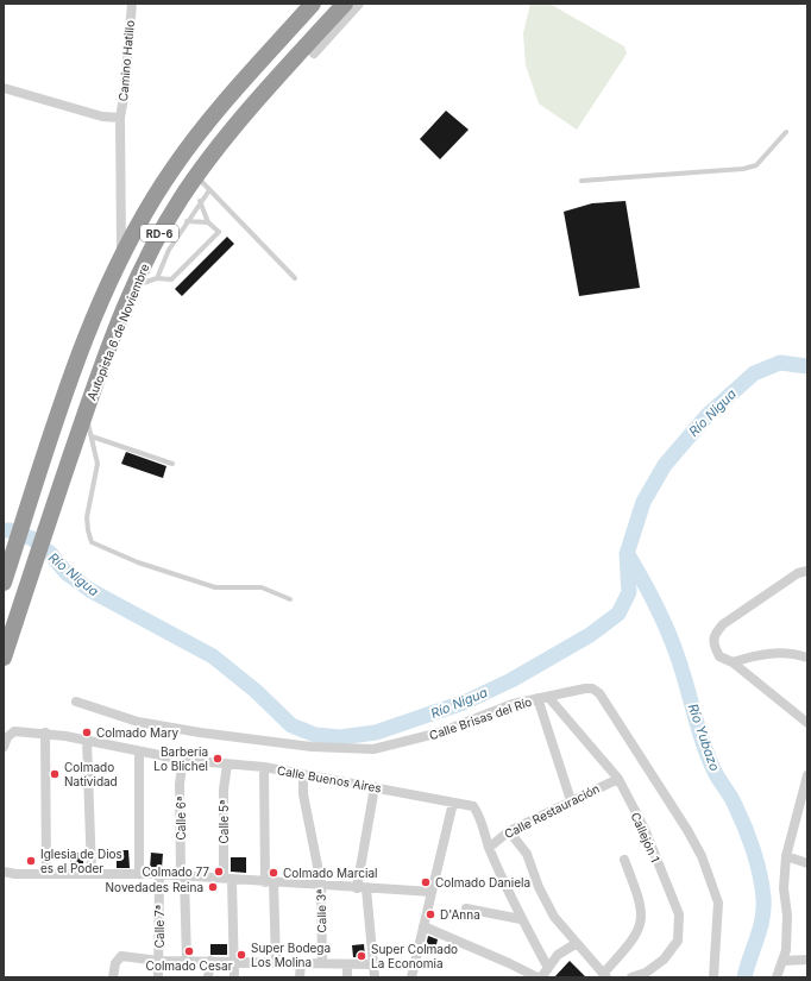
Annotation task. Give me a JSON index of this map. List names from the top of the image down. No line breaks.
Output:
{"streets":{"highway":["RD-6","Autopista 6 de Noviembre"],"street":["Camino Hatillo","Calle Brisas del Río","Calle Buenos Aires","Calle Restauración","Calle 6ª","Calle 5ª","Callejón 1","Calle 3ª","Calle 7ª"]},"crossings":[["Camino Hatillo","Autopista 6 de Noviembre"],["Calle Brisas del Río","Callejón 1"],["Calle Buenos Aires","Calle Restauración"],["Calle Buenos Aires","Calle 6ª"],["Calle Buenos Aires","Calle 5ª"],["Calle Buenos Aires","Calle 3ª"],["Calle Restauración","Callejón 1"]],"water":["Río Nigua","Río Yubazo"],"places":["Colmado Mary","Barberia Lo Blichel","Colmado Natividad","Iglesia de Dios es el Poder","Colmado 77","Colmado Marcial","Colmado Daniela","Novedades Reina","D'Anna","Colmado Cesar","Super Bodega Los Molina","Super Colmado La Economia"]}
